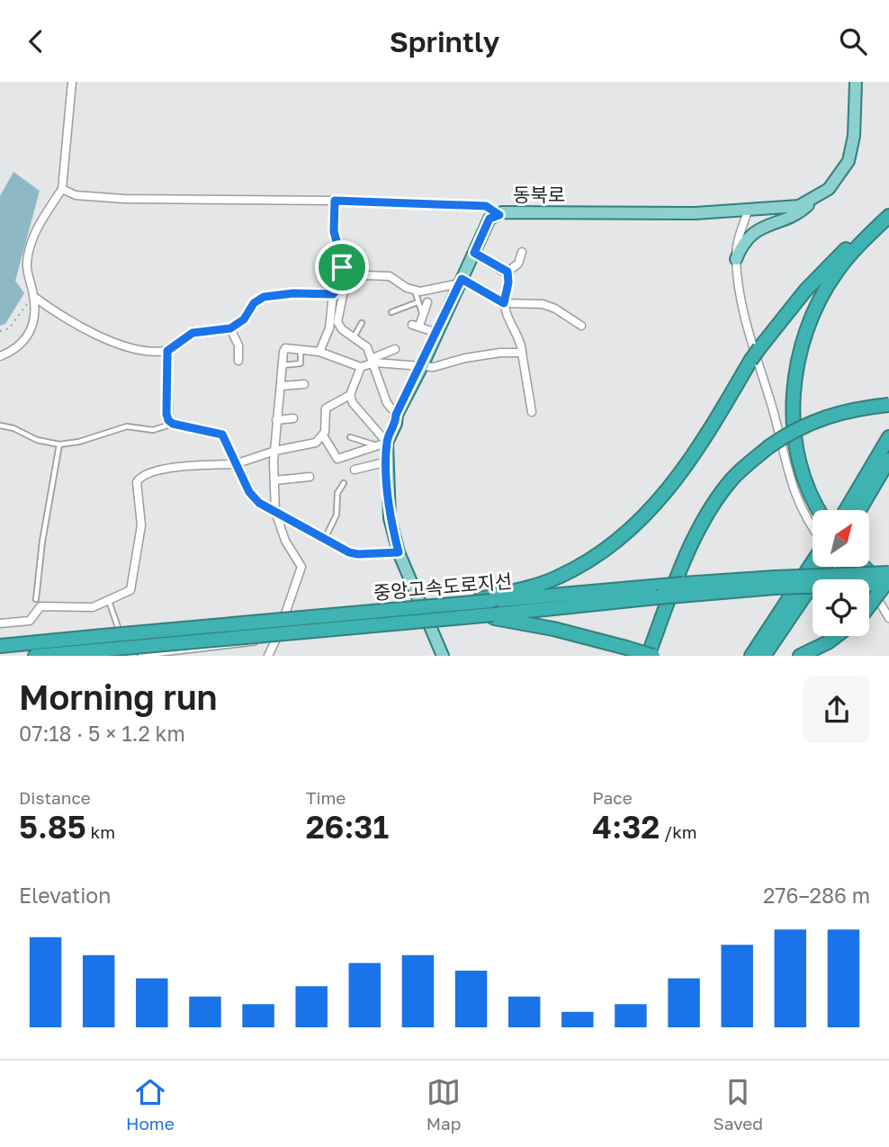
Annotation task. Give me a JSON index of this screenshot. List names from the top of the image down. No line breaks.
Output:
{"streets":{"highway":["중앙고속도로지선"],"main road":["동북로"]},"north":"top right","page":{"header":"Sprintly","heading":["Morning run","07:18 · 5 × 1.2 km"],"stats":[["Distance","5.85 km"],["Time","26:31"],["Pace","4:32 /km"]],"chart":["Elevation","276–286 m"],"tabs":["Home","Map","Saved"]}}
